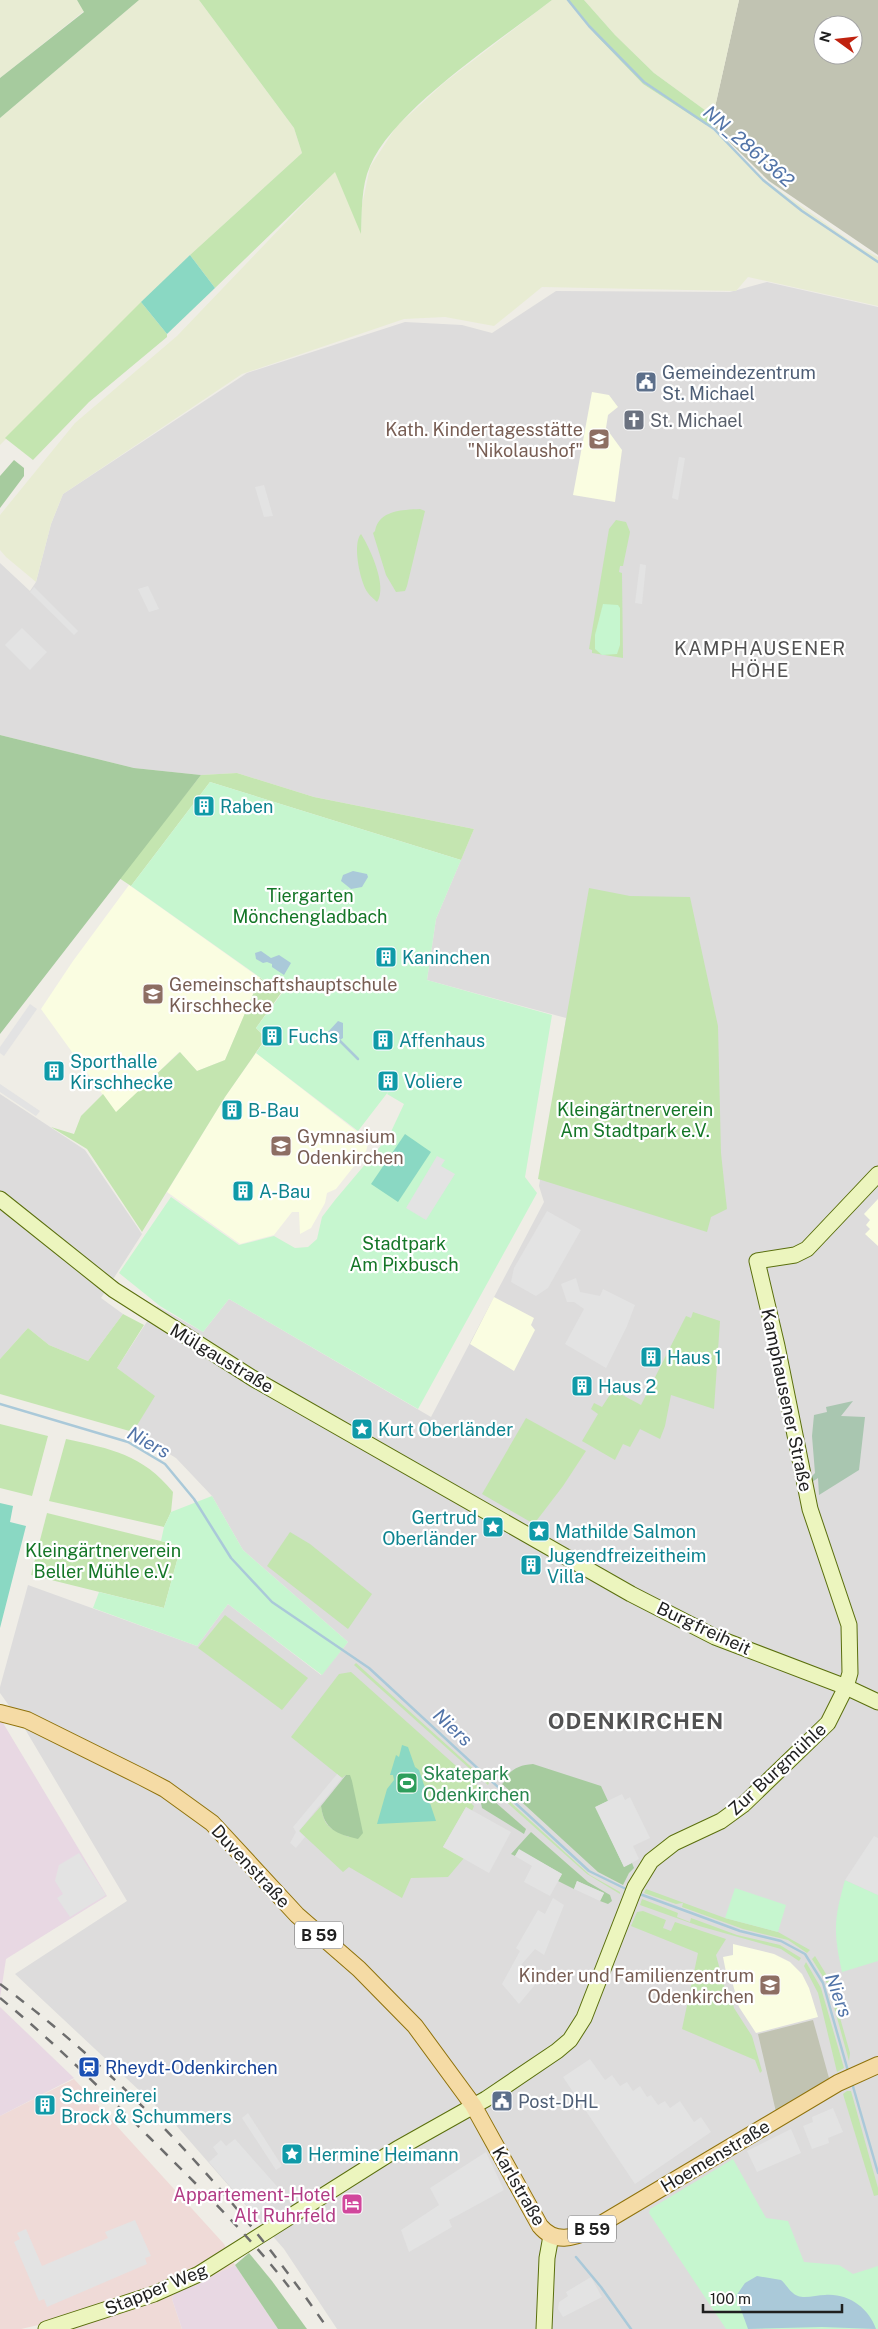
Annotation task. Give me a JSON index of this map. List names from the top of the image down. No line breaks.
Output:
{"streets":{"main road":["Mülgaustraße","Kamphausener Straße","Burgfreiheit","Zur Burgmühle","Duvenstraße","B 59","Hoemenstraße","Karlstraße","Stapper Weg"]},"crossings":[["Mülgaustraße","Burgfreiheit"],["Kamphausener Straße","Burgfreiheit"],["Kamphausener Straße","Zur Burgmühle"],["Burgfreiheit","Zur Burgmühle"],["Zur Burgmühle","Duvenstraße"],["Zur Burgmühle","Karlstraße"],["Zur Burgmühle","Stapper Weg"],["Duvenstraße","Karlstraße"],["Duvenstraße","Stapper Weg"],["Hoemenstraße","Karlstraße"],["Karlstraße","Stapper Weg"]],"districts":["KAMPHAUSENER HÖHE","ODENKIRCHEN"],"water":["NN_2861362","Niers"],"parks":["Tiergarten Mönchengladbach","Kleingärtnerverein Am Stadtpark e.V.","Stadtpark Am Pixbusch","Kleingärtnerverein Beller Mühle e.V."],"places":{"public building":["Gemeindezentrum St. Michael","Post-DHL"],"church":["St. Michael"],"school or university":["Kath. Kindertagesstätte \"Nikolaushof\"","Gemeinschaftshauptschule Kirschhecke","Gymnasium Odenkirchen","Kinder und Familienzentrum Odenkirchen"],"building":["Raben","Kaninchen","Fuchs","Affenhaus","Sporthalle Kirschhecke","Voliere","B-Bau","A-Bau","Haus 1","Haus 2","Jugendfreizeitheim Villa","Schreinerei Brock & Schummers"],"place":["Kurt Oberländer","Gertrud Oberländer","Mathilde Salmon","Hermine Heimann"],"sports":["Skatepark Odenkirchen"],"station":["Rheydt-Odenkirchen"],"hotel":["Appartement-Hotel Alt Ruhrfeld"]},"scale_bar":"100 m","north":"left"}
